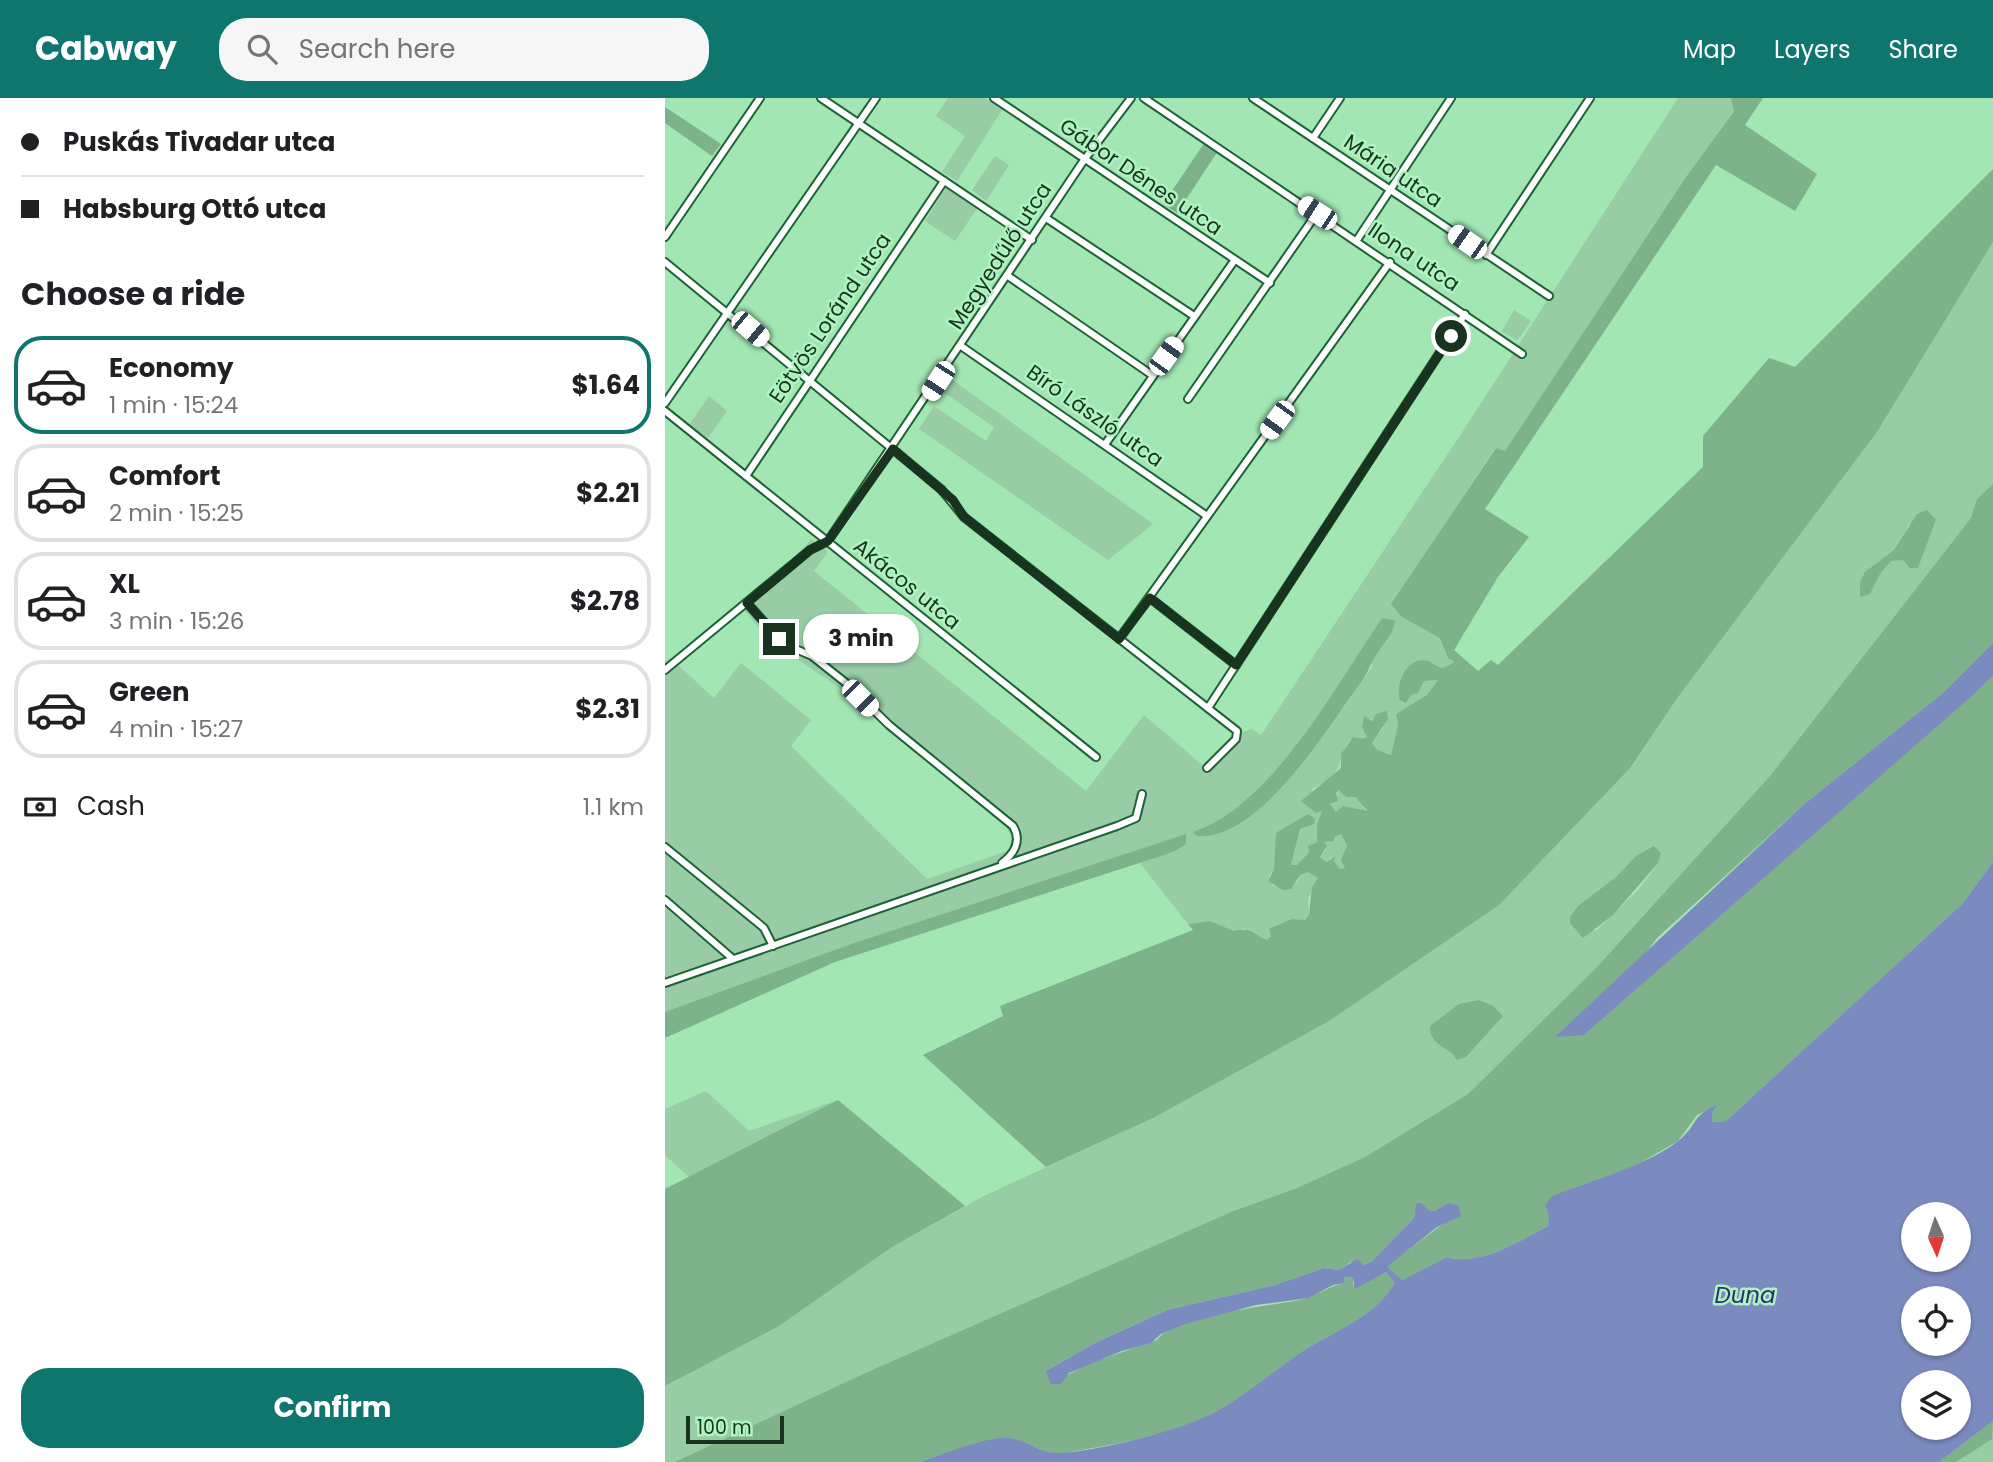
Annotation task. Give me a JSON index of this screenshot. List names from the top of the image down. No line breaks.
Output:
{"streets":{"street":["Mária utca","Gábor Dénes utca","Megyedűlő utca","Ilona utca","Eötvös Loránd utca","Bíró László utca","Akácos utca"]},"crossings":[["Gábor Dénes utca","Megyedűlő utca"],["Megyedűlő utca","Bíró László utca"],["Megyedűlő utca","Akácos utca"],["Eötvös Loránd utca","Akácos utca"]],"water":["Duna"],"scale_bar":"100 m","north":"bottom","page":{"header":"Cabway","search":"Search here","nav":["Map","Layers","Share"],"banner":["Puskás Tivadar utca","Habsburg Ottó utca"],"heading":"Choose a ride","list":[{"name":"Economy","note":"1 min · 15:24","value":"$1.64"},{"name":"Comfort","note":"2 min · 15:25","value":"$2.21"},{"name":"XL","note":"3 min · 15:26","value":"$2.78"},{"name":"Green","note":"4 min · 15:27","value":"$2.31"}],"bubble":"3 min","pay":["Cash","1.1 km"],"buttons":"Confirm","scale":"100 m"}}
